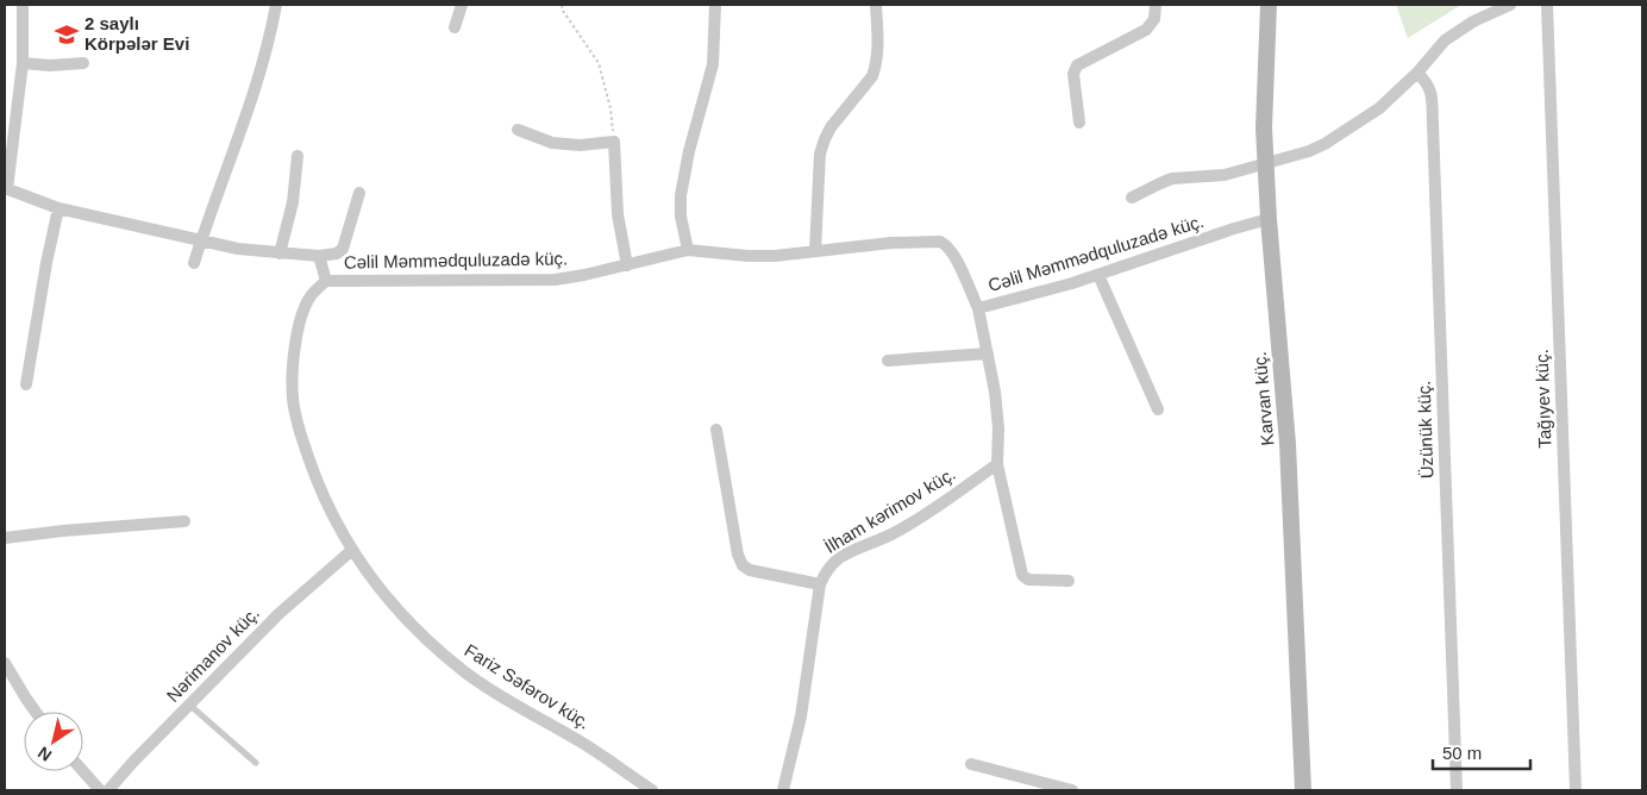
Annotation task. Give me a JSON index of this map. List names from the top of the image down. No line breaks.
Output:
{"streets":{"street":["Cəlil Məmmədquluzadə küç.","Karvan küç.","Tağıyev küç.","Üzünük küç.","İlham kərimov küç.","Nərimanov küç.","Fariz Səfərov küç."]},"crossings":[["Cəlil Məmmədquluzadə küç.","Karvan küç."],["Cəlil Məmmədquluzadə küç.","Fariz Səfərov küç."],["Nərimanov küç.","Fariz Səfərov küç."]],"places":{"school or university":["2 saylı Körpələr Evi"]},"scale_bar":"50 m","north":"bottom left"}
